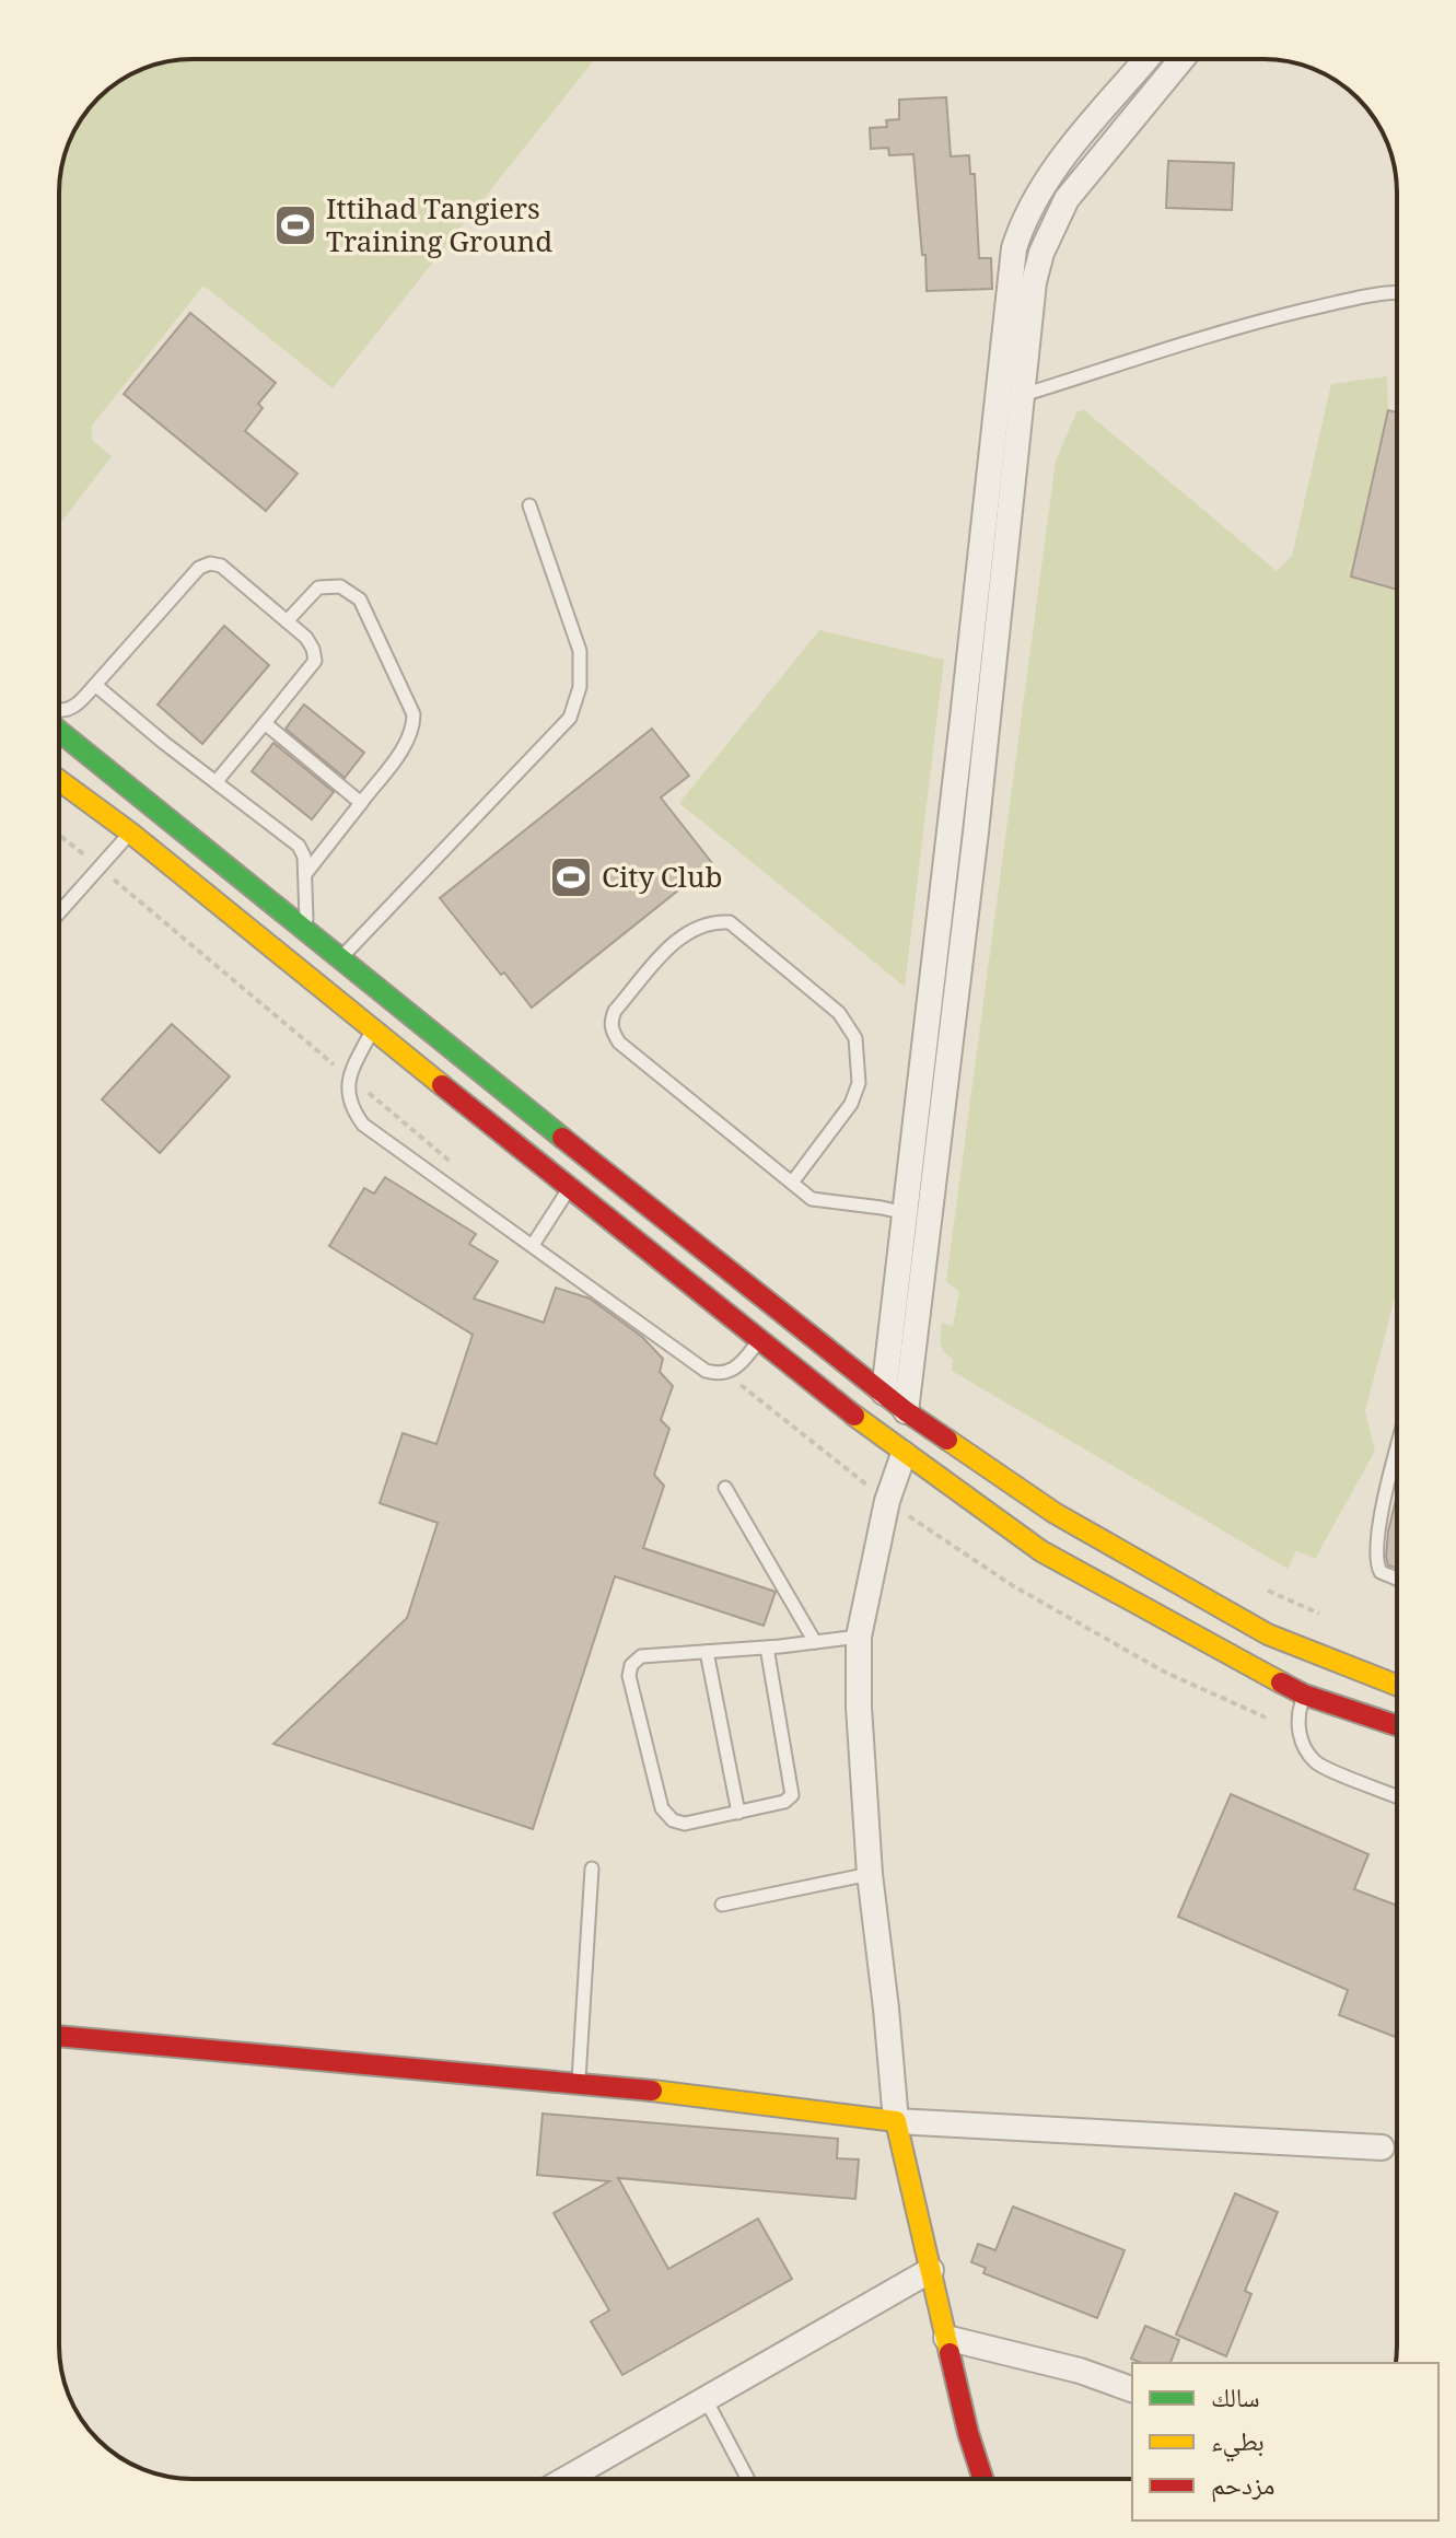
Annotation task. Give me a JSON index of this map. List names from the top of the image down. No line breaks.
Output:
{"places":{"sports":["Ittihad Tangiers Training Ground","City Club"]},"legend":["سالك","بطيء","مزدحم"]}
